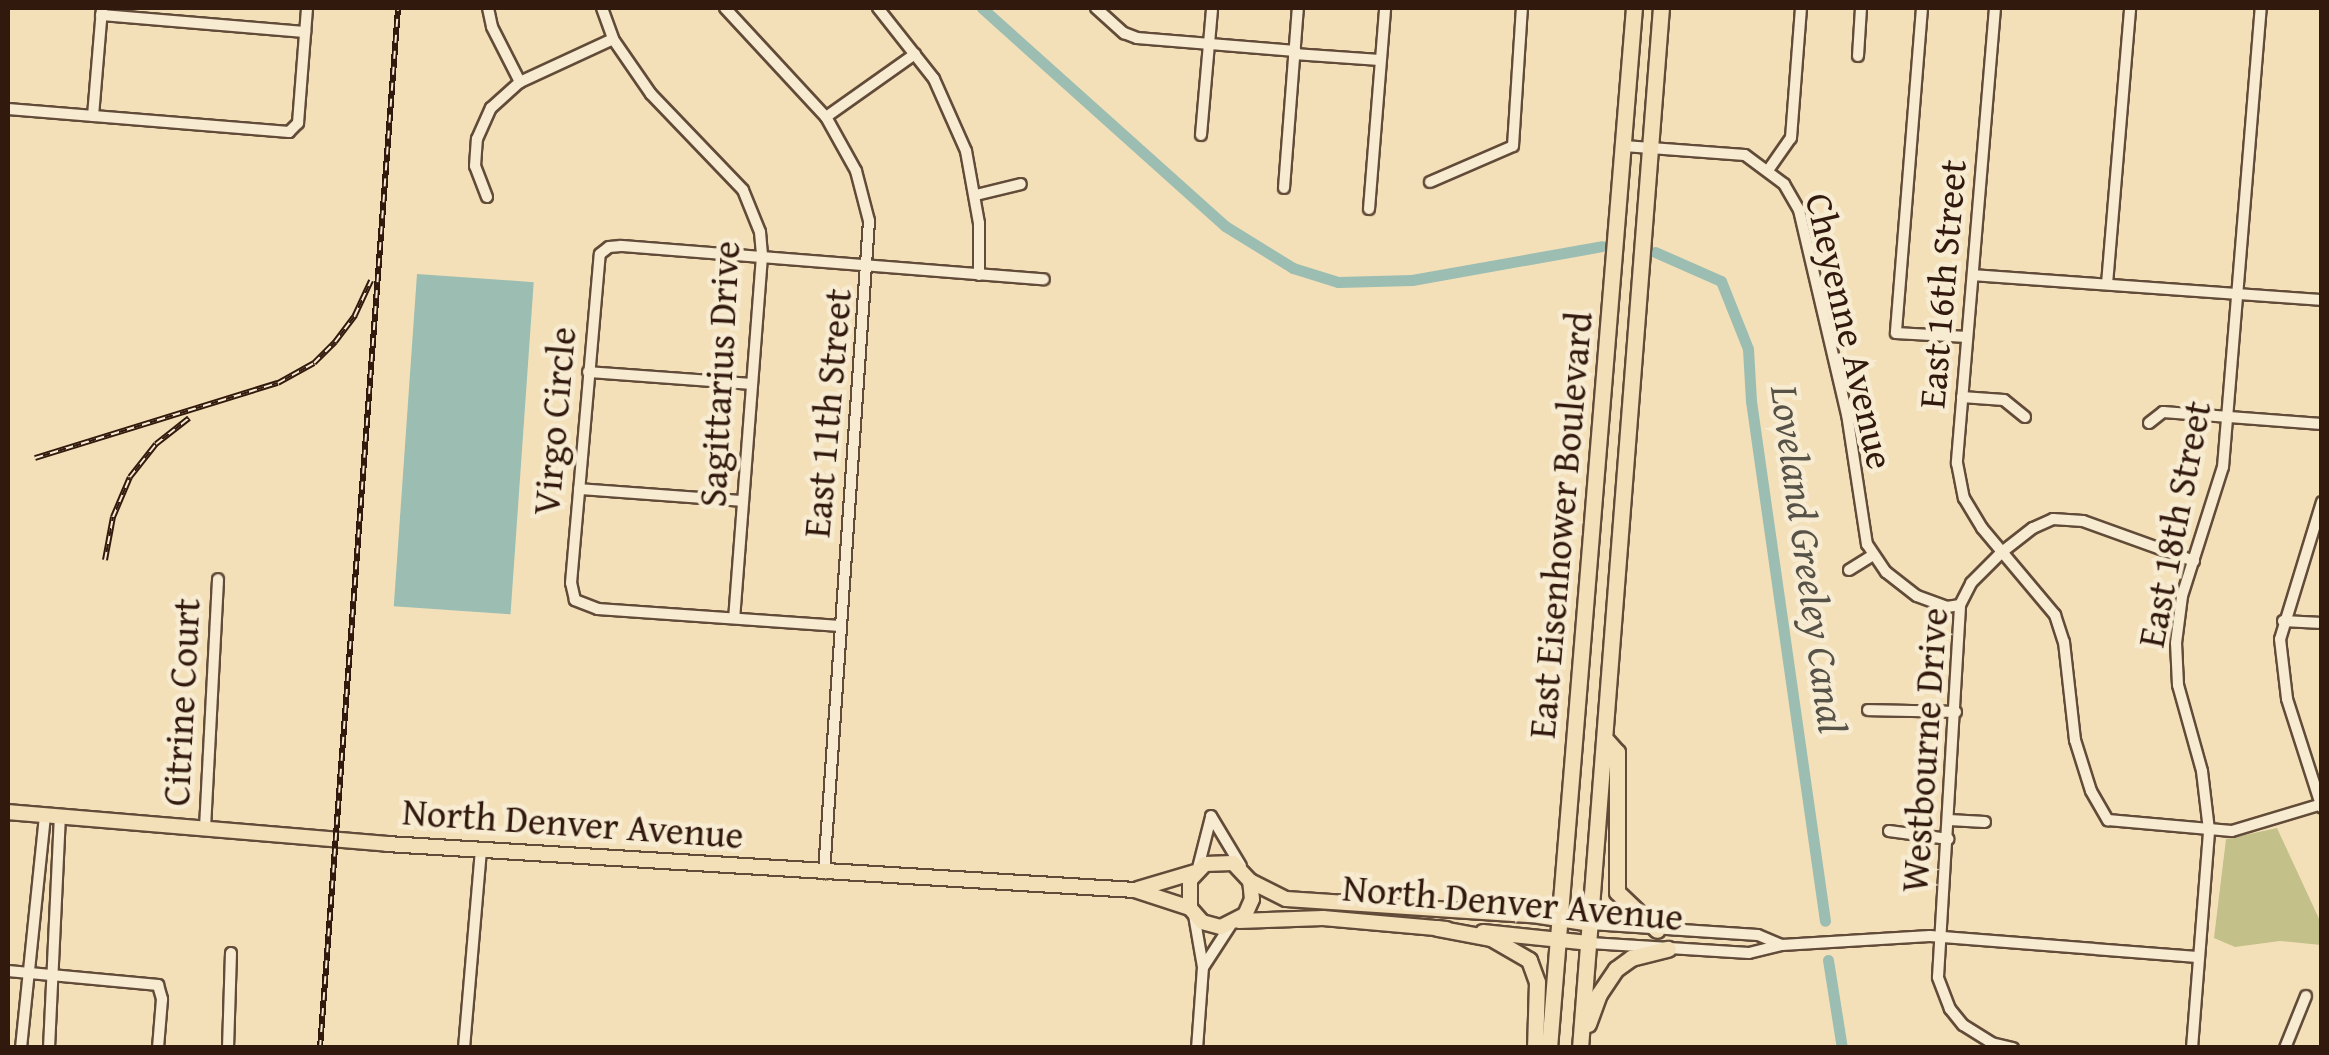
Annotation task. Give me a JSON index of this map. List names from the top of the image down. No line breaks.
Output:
{"streets":{"highway":["East Eisenhower Boulevard"],"main road":["North Denver Avenue"],"street":["East 16th Street","Cheyenne Avenue","Sagittarius Drive","East 11th Street","Virgo Circle","East 18th Street","Citrine Court","Westbourne Drive"]},"crossings":[["East 16th Street","East 18th Street"],["East 16th Street","Westbourne Drive"],["Cheyenne Avenue","East Eisenhower Boulevard"],["Sagittarius Drive","Virgo Circle"],["East 11th Street","Virgo Circle"],["East 11th Street","North Denver Avenue"],["East 18th Street","Westbourne Drive"],["East 18th Street","North Denver Avenue"],["East Eisenhower Boulevard","North Denver Avenue"],["Citrine Court","North Denver Avenue"],["Westbourne Drive","North Denver Avenue"]],"water":["Loveland Greeley Canal"]}
